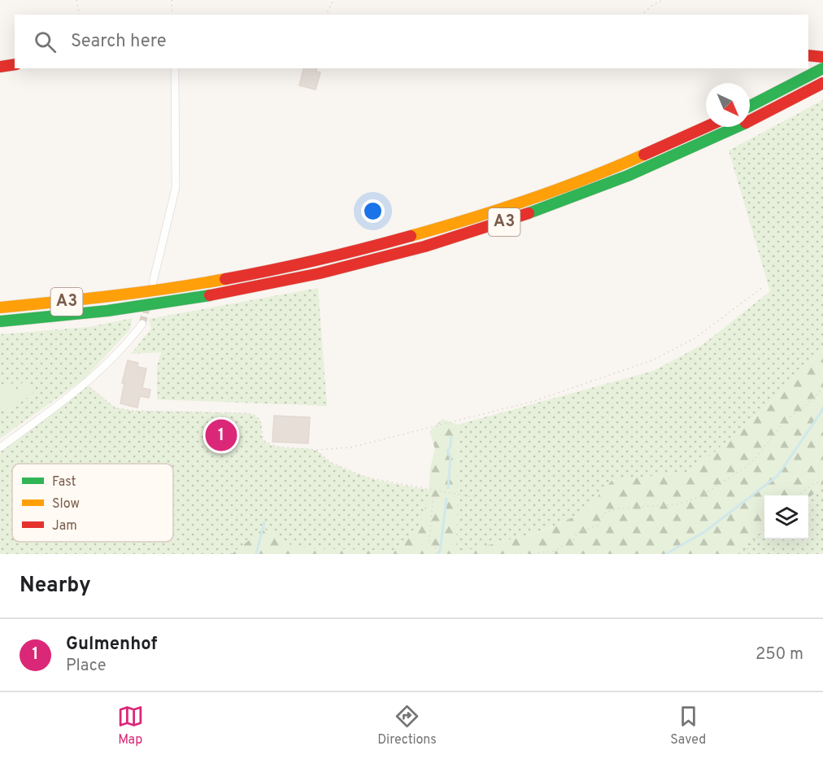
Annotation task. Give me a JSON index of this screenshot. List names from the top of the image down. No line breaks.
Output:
{"streets":{"main road":["A3"]},"legend":["Fast","Slow","Jam"],"north":"bottom right","page":{"search":"Search here","pins":"1","heading":"Nearby","list":[{"mark":"1","name":"Gulmenhof","note":"Place","value":"250 m"}],"nav":["Map","Directions","Saved"]}}
